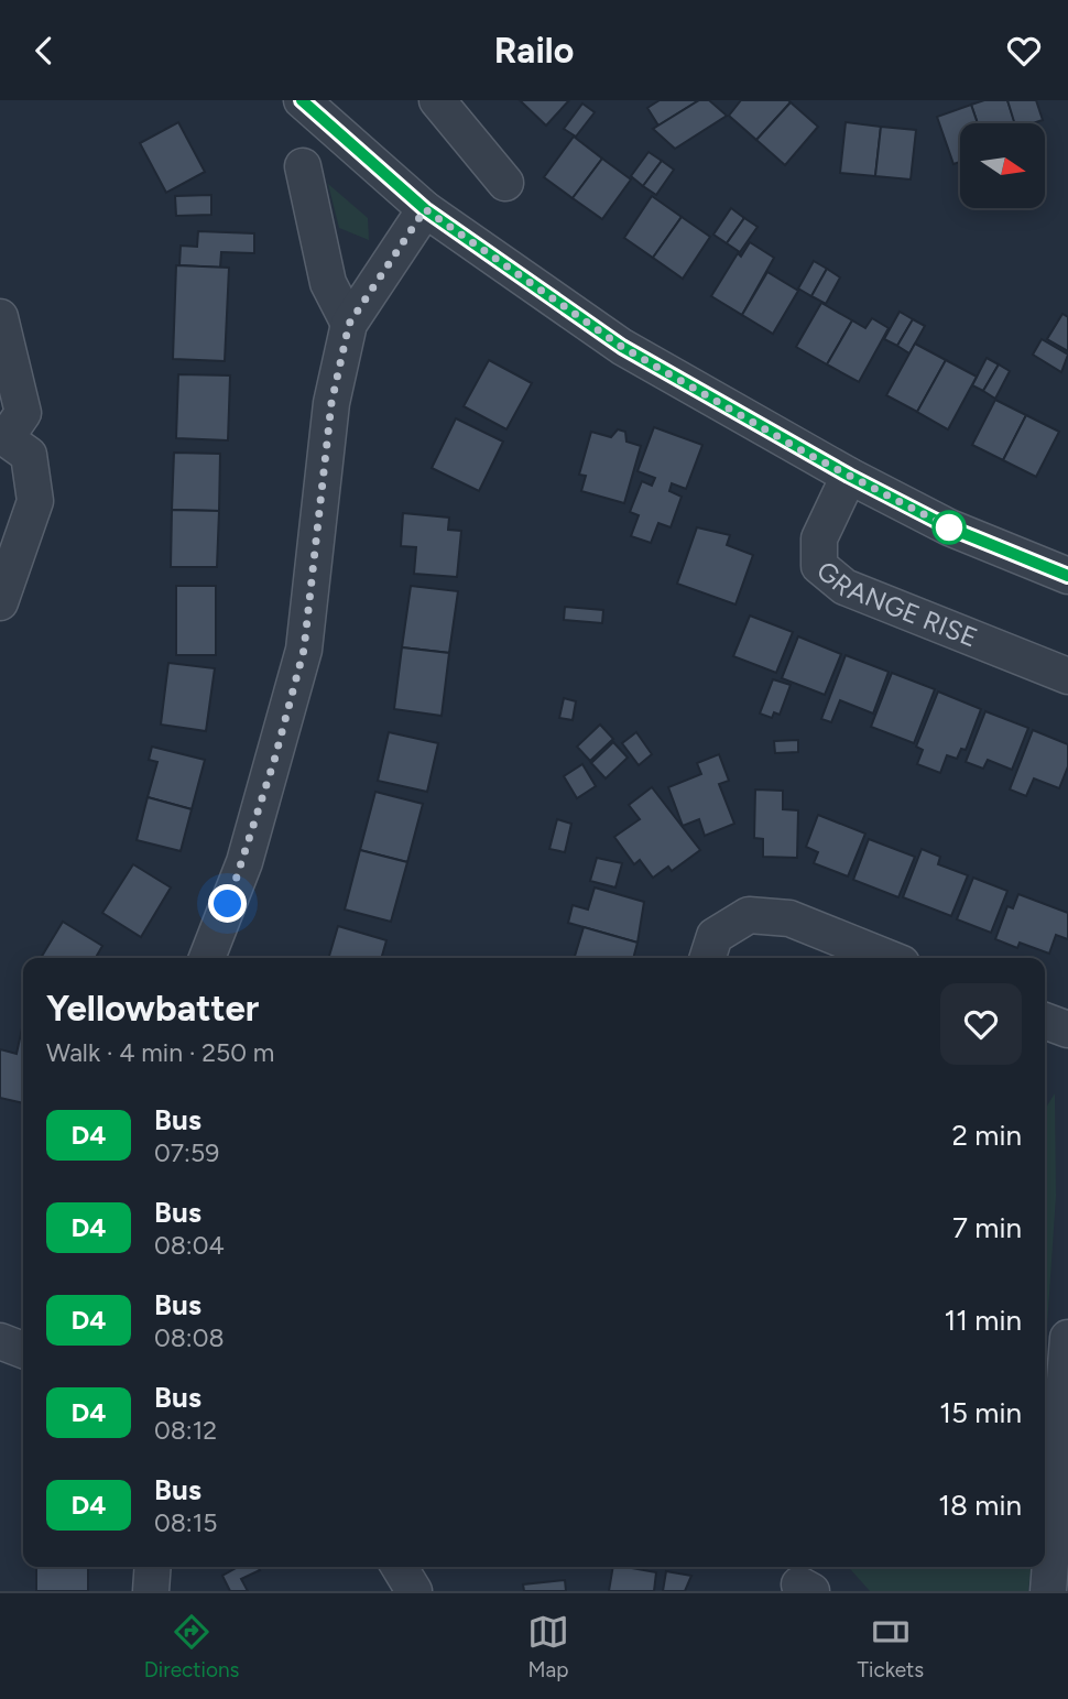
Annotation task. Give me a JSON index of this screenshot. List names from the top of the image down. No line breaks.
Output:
{"streets":{"street":["GRANGE RISE"]},"lines":["bus line D4"],"north":"right","page":{"header":"Railo","heading":["Yellowbatter","Walk · 4 min · 250 m"],"list":[{"mark":"D4","name":"Bus","note":"07:59","value":"2 min"},{"mark":"D4","name":"Bus","note":"08:04","value":"7 min"},{"mark":"D4","name":"Bus","note":"08:08","value":"11 min"},{"mark":"D4","name":"Bus","note":"08:12","value":"15 min"},{"mark":"D4","name":"Bus","note":"08:15","value":"18 min"}],"tabs":["Directions","Map","Tickets"]}}
